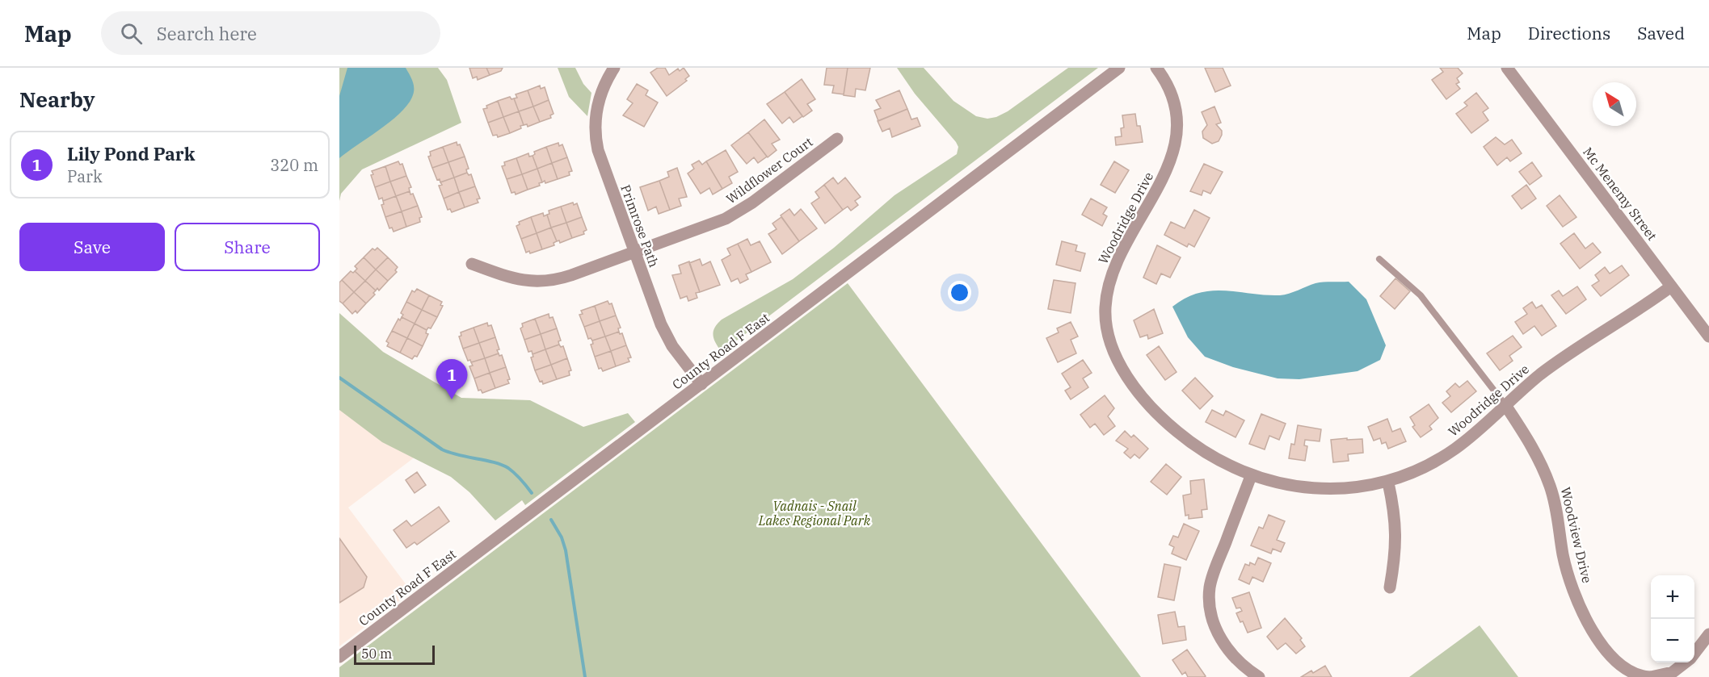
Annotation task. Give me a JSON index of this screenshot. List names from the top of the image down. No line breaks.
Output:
{"streets":{"street":["Wildflower Court","Mc Menemy Street","Woodridge Drive","Primrose Path","County Road F East","Woodview Drive"]},"crossings":[["Wildflower Court","Primrose Path"],["Mc Menemy Street","Woodridge Drive"],["Woodridge Drive","Woodview Drive"],["Primrose Path","County Road F East"]],"parks":["Vadnais - Snail Lakes Regional Park"],"scale_bar":"50 m","north":"top left","page":{"header":"Map","search":"Search here","nav":["Map","Directions","Saved"],"heading":"Nearby","list":[{"mark":"1","name":"Lily Pond Park","note":"Park","value":"320 m"}],"buttons":["Save","Share"],"pins":"1","map_buttons":["+","−"],"scale":"50 m"}}
